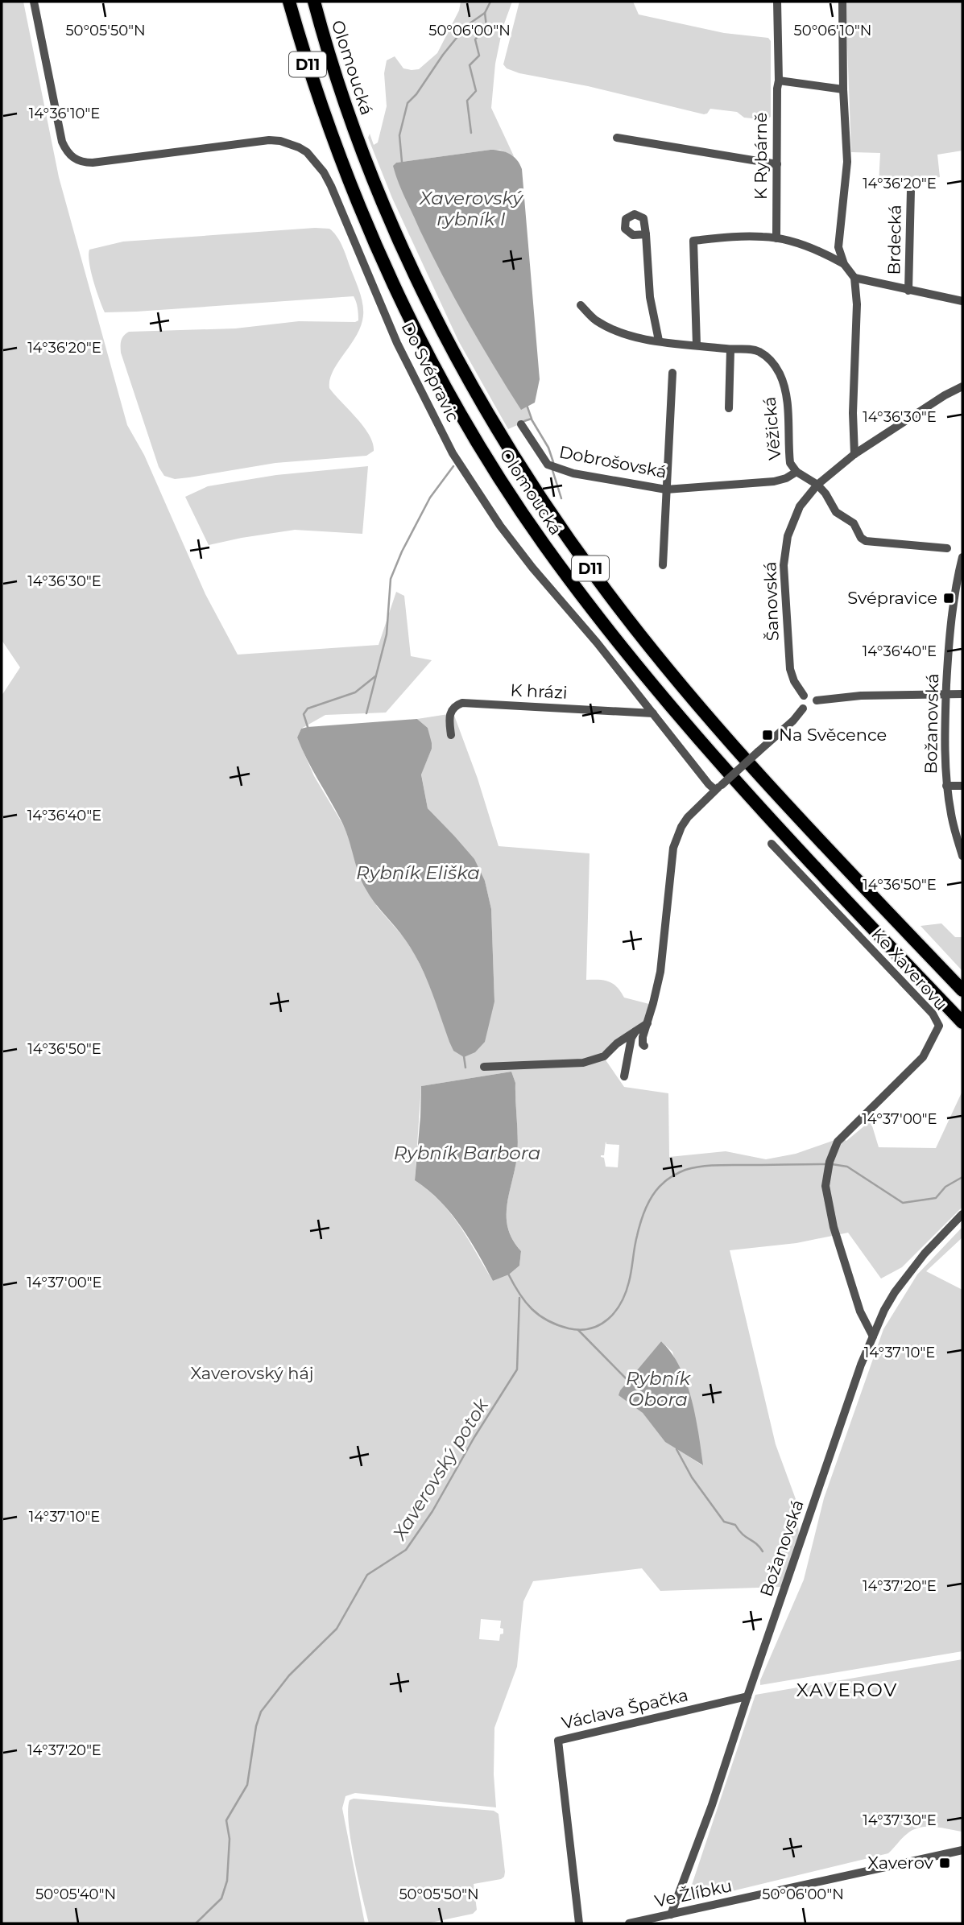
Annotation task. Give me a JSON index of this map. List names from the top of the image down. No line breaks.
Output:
{"streets":{"highway":["D11","Olomoucká"],"street":["K Rybárně","Brdecká","Do Svépravic","Věžická","Dobrošovská","Šanovská","K hrázi","Božanovská","Ke Xaverovu","Václava Špačka","Ve Žlíbku"]},"crossings":[["Do Svépravic","K hrázi"],["Věžická","Dobrošovská"],["Božanovská","Ke Xaverovu"],["Božanovská","Václava Špačka"],["Božanovská","Ve Žlíbku"]],"districts":["XAVEROV"],"water":["Xaverovský rybník I","Rybník Eliška","Rybník Barbora","Rybník Obora","Xaverovský potok"],"parks":["Xaverovský háj"],"places":{"transit":["Svépravice","Na Svěcence","Xaverov"]},"coordinates":["50°05'50\"N","50°06'00\"N","50°06'10\"N","14°36'10\"E","14°36'20\"E","14°36'30\"E","14°36'40\"E","14°36'50\"E","14°37'00\"E","14°37'10\"E","14°37'20\"E","14°37'30\"E","50°05'40\"N"]}
